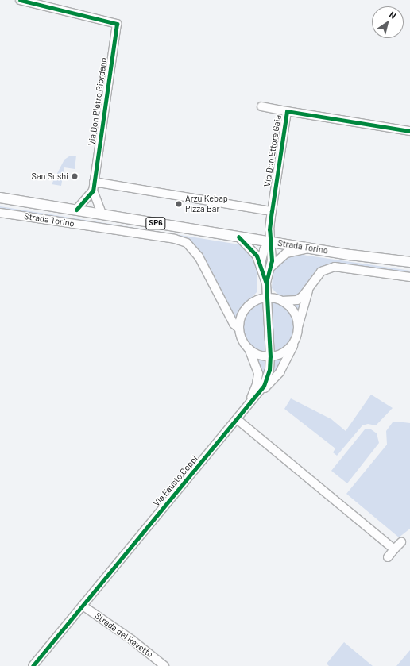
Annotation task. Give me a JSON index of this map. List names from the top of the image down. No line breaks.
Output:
{"streets":{"main road":["Strada Torino","SP6"],"street":["Via Don Pietro Giordano","Via Don Ettore Gaia","Via Fausto Coppi","Strada del Ravetto"]},"crossings":[["Via Don Ettore Gaia","Strada Torino"],["Via Don Ettore Gaia","Via Fausto Coppi"],["Strada Torino","Via Fausto Coppi"],["Via Fausto Coppi","Strada del Ravetto"]],"places":["San Sushi","Arzu Kebap Pizza Bar"],"north":"top right"}
